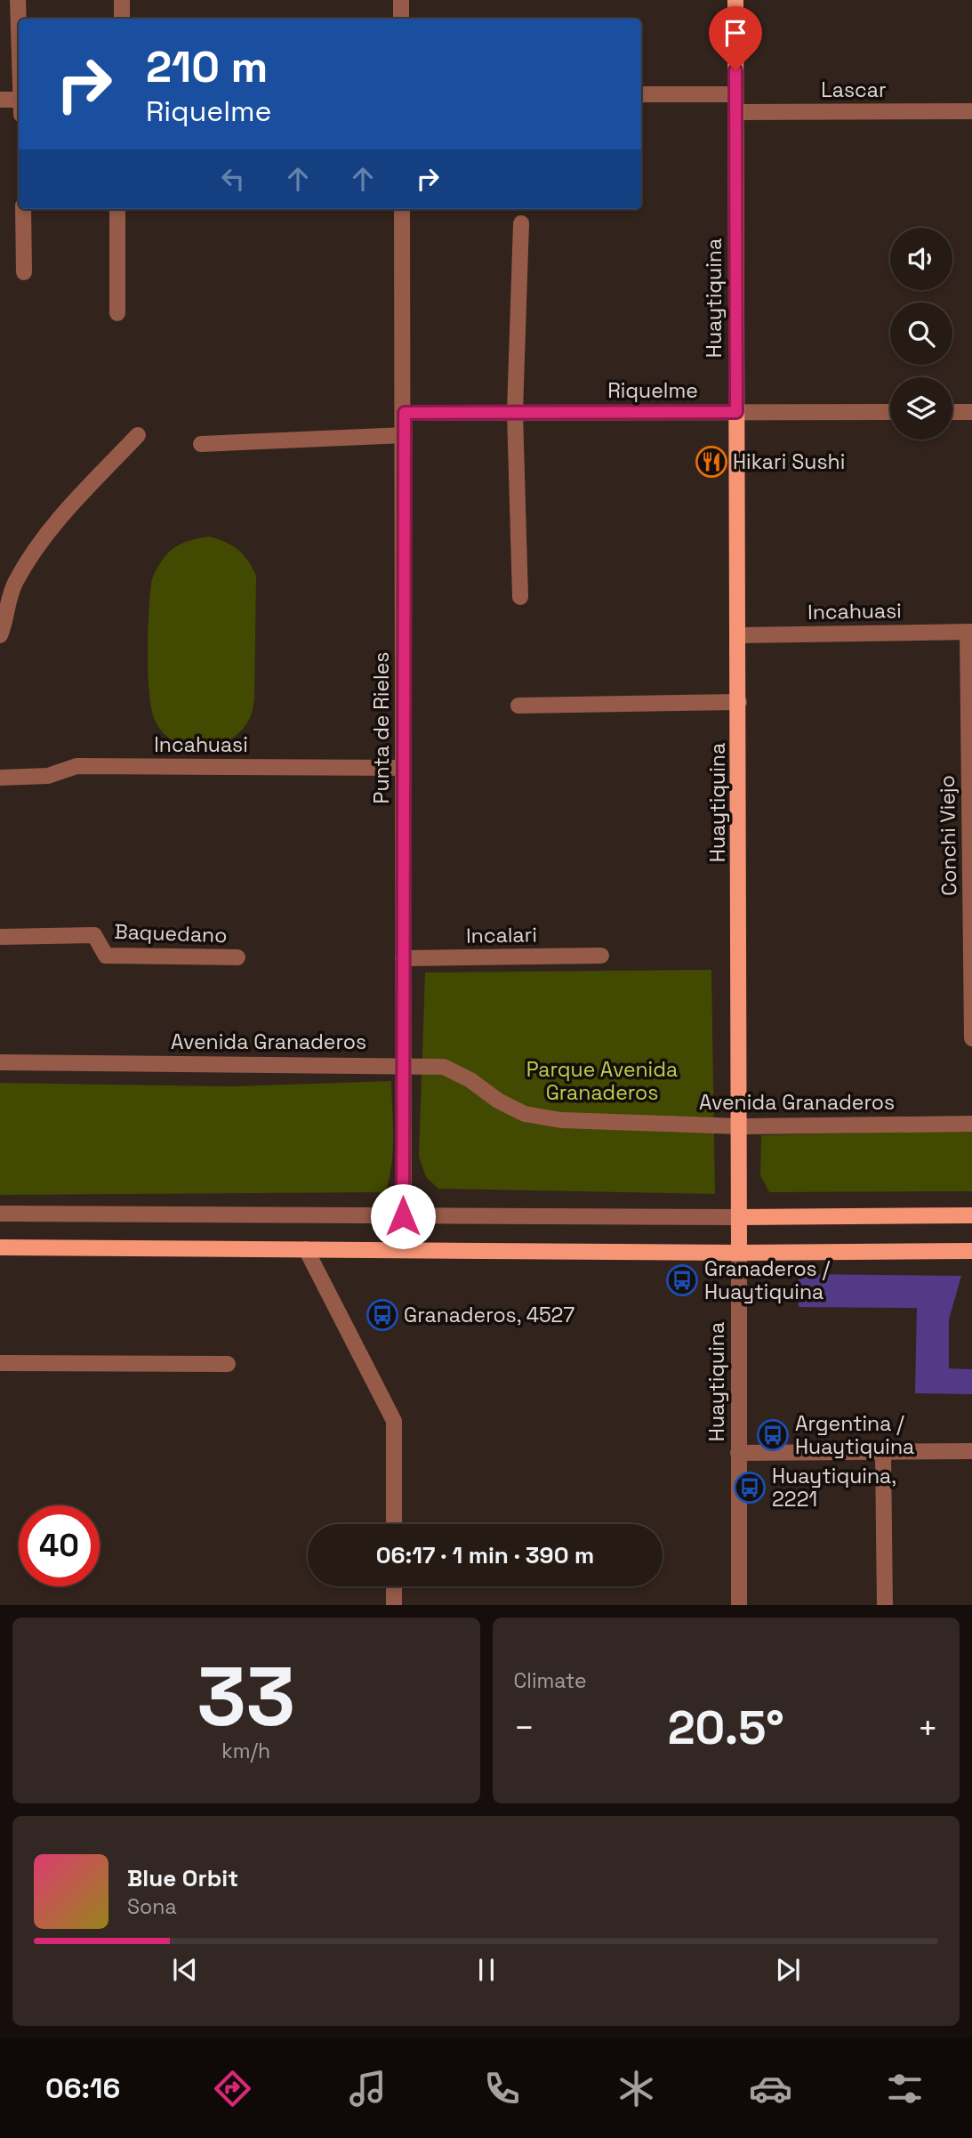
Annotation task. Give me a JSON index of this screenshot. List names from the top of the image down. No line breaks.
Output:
{"streets":{"main road":["Huaytiquina"],"street":["Lascar","Riquelme","Incahuasi","Punta de Rieles","Conchi Viejo","Baquedano","Incalari","Avenida Granaderos"]},"crossings":[["Lascar","Huaytiquina"],["Huaytiquina","Riquelme"],["Huaytiquina","Incahuasi"],["Huaytiquina","Avenida Granaderos"],["Riquelme","Punta de Rieles"],["Incahuasi","Punta de Rieles"],["Incahuasi","Conchi Viejo"],["Punta de Rieles","Incalari"],["Punta de Rieles","Avenida Granaderos"]],"parks":["Parque Avenida Granaderos"],"places":{"restaurant":["Hikari Sushi"],"bus stop":["Granaderos / Huaytiquina","Granaderos, 4527","Argentina / Huaytiquina","Huaytiquina, 2221"]},"page":{"turn":["210 m","Riquelme"],"limit":"40","trip":"06:17 · 1 min · 390 m","tile":[["33","km/h"],"Climate"],"heat":["−","20.5°","+"],"song":["Blue Orbit","Sona"],"tabs":"06:16"}}
